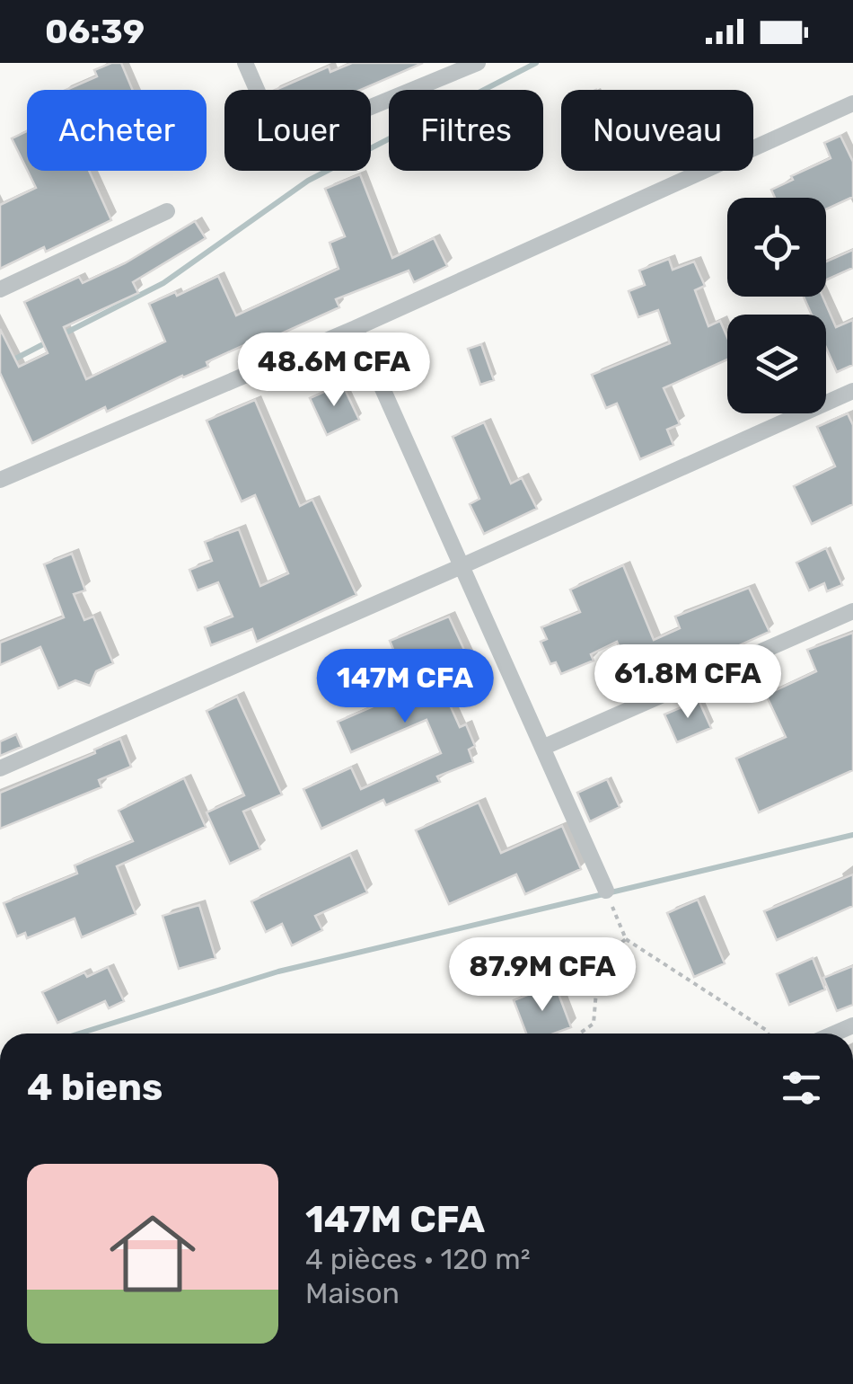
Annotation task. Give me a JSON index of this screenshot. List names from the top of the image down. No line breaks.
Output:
{"page":{"status":"06:39","chip":["Acheter","Louer","Filtres","Nouveau"],"price":["48.6M CFA","61.8M CFA","147M CFA","87.9M CFA"],"heading":"4 biens","list":[{"name":"147M CFA","note":"4 pièces · 120 m² · Maison"}]}}
